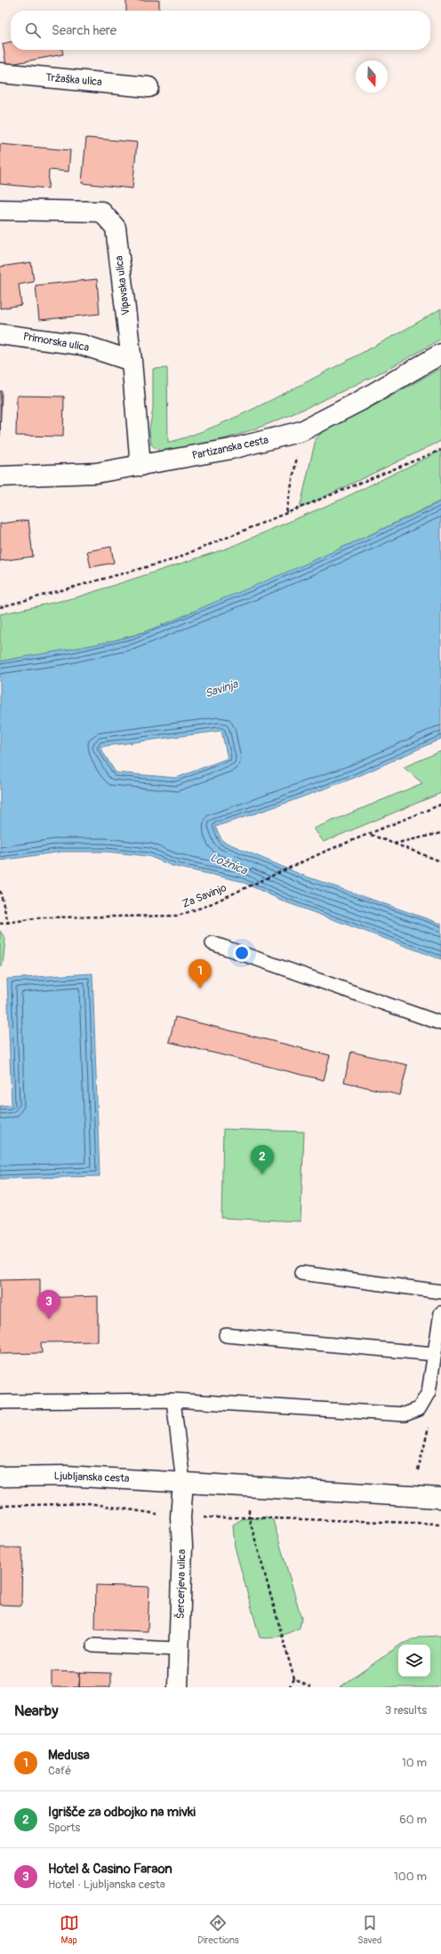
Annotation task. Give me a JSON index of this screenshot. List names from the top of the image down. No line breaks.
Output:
{"streets":{"street":["Tržaška ulica","Vipavska ulica","Primorska ulica","Partizanska cesta","Ljubljanska cesta","Šercerjeva ulica"],"path":["Za Savinjo"]},"crossings":[["Vipavska ulica","Primorska ulica"],["Vipavska ulica","Partizanska cesta"],["Ljubljanska cesta","Šercerjeva ulica"]],"water":["Savinja","Ložnica"],"north":"bottom","page":{"search":"Search here","pins":["1","2","3"],"heading":["Nearby","3 results"],"list":[{"mark":"1","name":"Medusa","note":"Café","value":"10 m"},{"mark":"2","name":"Igrišče za odbojko na mivki","note":"Sports","value":"60 m"},{"mark":"3","name":"Hotel & Casino Faraon","note":"Hotel · Ljubljanska cesta","value":"100 m"}],"nav":["Map","Directions","Saved"]}}
